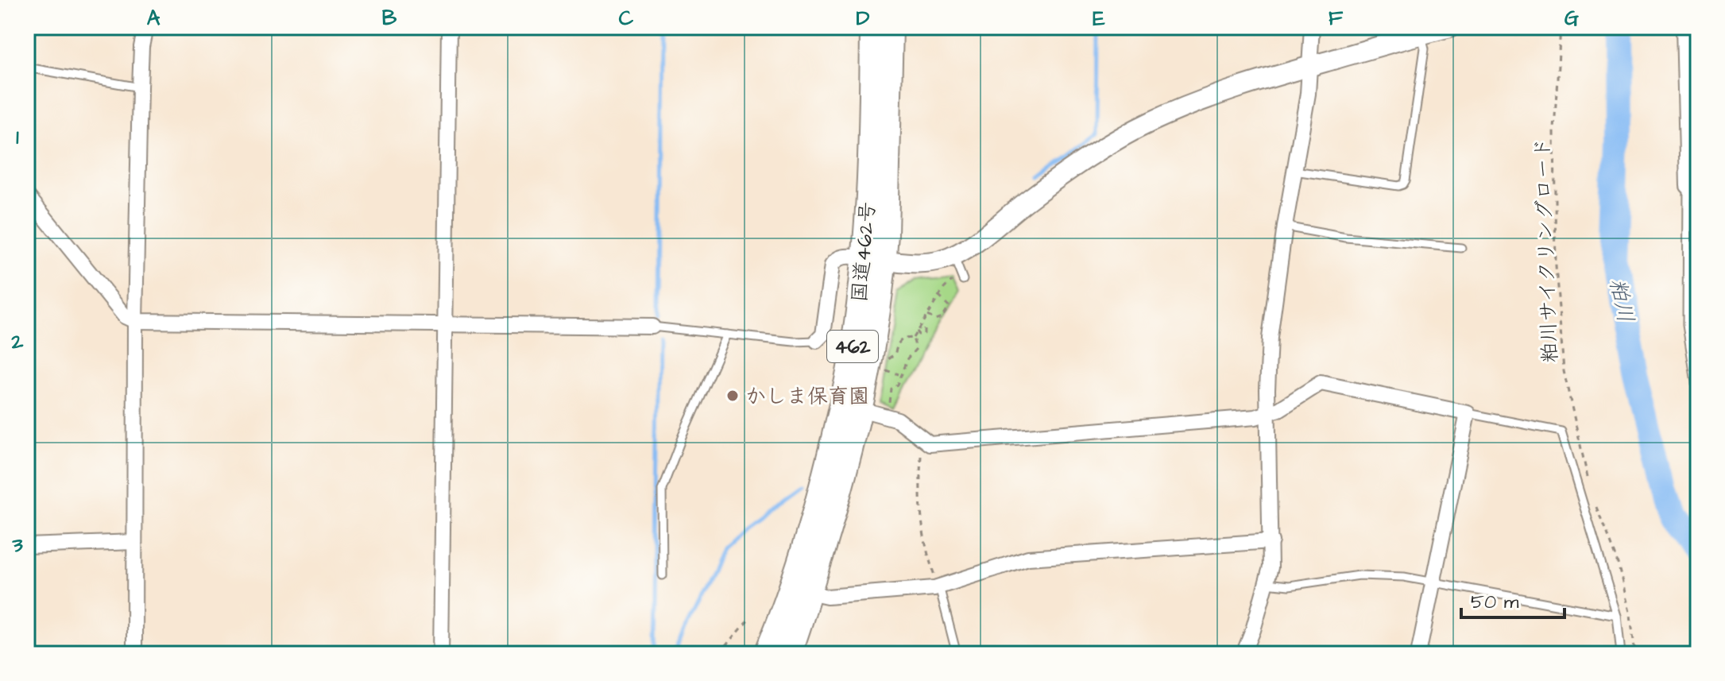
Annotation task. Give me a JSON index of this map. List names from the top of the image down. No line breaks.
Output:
{"streets":{"highway":["国道462号","462"],"path":["粕川サイクリングロード"]},"water":["粕川"],"places":["かしま保育園"],"scale_bar":"50 m","grid":{"columns":["A","B","C","D","E","F","G"],"rows":["1","2","3"]}}
